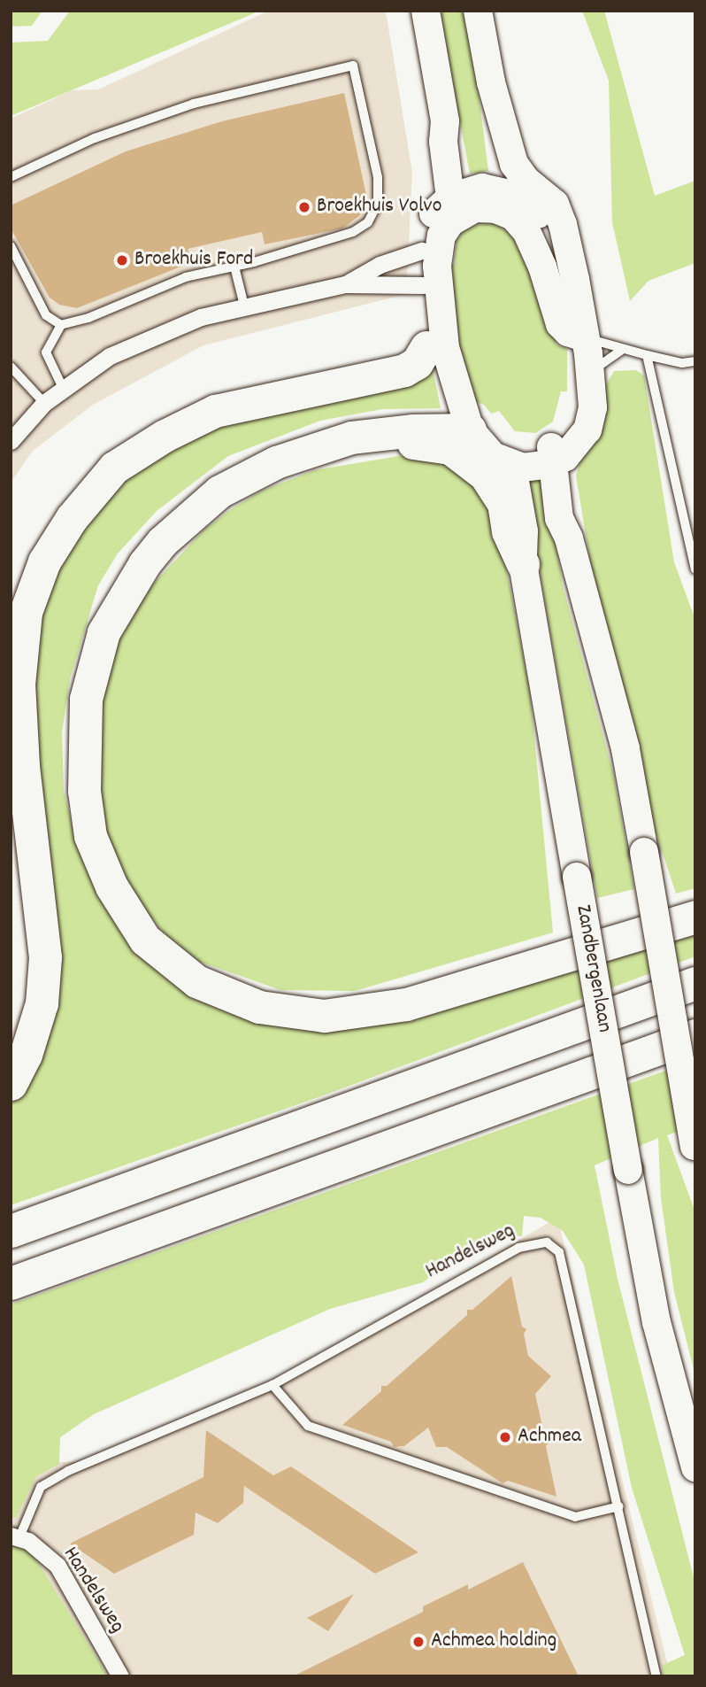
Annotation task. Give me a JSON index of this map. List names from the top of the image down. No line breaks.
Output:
{"streets":{"main road":["Zandbergenlaan"],"street":["Handelsweg"]},"places":["Broekhuis Volvo","Broekhuis Ford","Achmea","Achmea holding"]}
